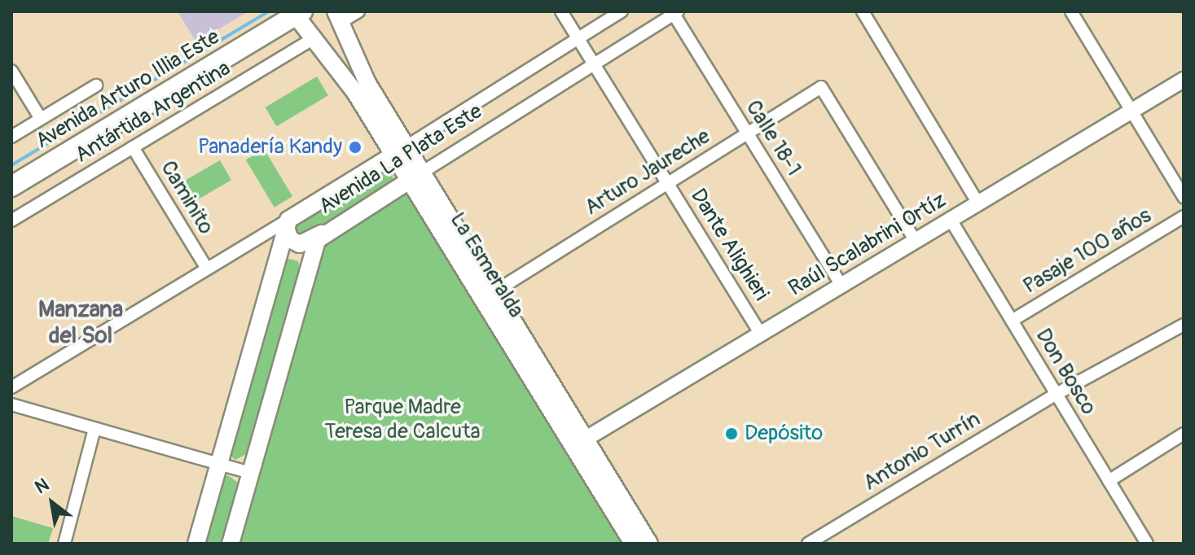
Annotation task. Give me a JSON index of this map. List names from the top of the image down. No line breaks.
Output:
{"streets":{"main road":["Avenida Arturo Illia Este","Avenida La Plata Este","La Esmeralda"],"street":["Antártida Argentina","Calle 18-1","Arturo Jaureche","Caminito","Dante Alighieri","Raúl Scalabrini Ortíz","Pasaje 100 años","Don Bosco","Antonio Turrín"]},"crossings":[["Avenida Arturo Illia Este","La Esmeralda"],["Antártida Argentina","Caminito"],["Antártida Argentina","La Esmeralda"],["Calle 18-1","Avenida La Plata Este"],["Calle 18-1","Arturo Jaureche"],["Calle 18-1","Raúl Scalabrini Ortíz"],["Avenida La Plata Este","Dante Alighieri"],["Avenida La Plata Este","La Esmeralda"],["Arturo Jaureche","Dante Alighieri"],["Arturo Jaureche","Raúl Scalabrini Ortíz"],["Arturo Jaureche","La Esmeralda"],["Dante Alighieri","Raúl Scalabrini Ortíz"],["Raúl Scalabrini Ortíz","La Esmeralda"],["Raúl Scalabrini Ortíz","Don Bosco"],["Pasaje 100 años","Don Bosco"],["Don Bosco","Antonio Turrín"]],"districts":["Manzana del Sol"],"parks":["Parque Madre Teresa de Calcuta"],"places":["Panadería Kandy","Depósito"],"north":"top left"}
